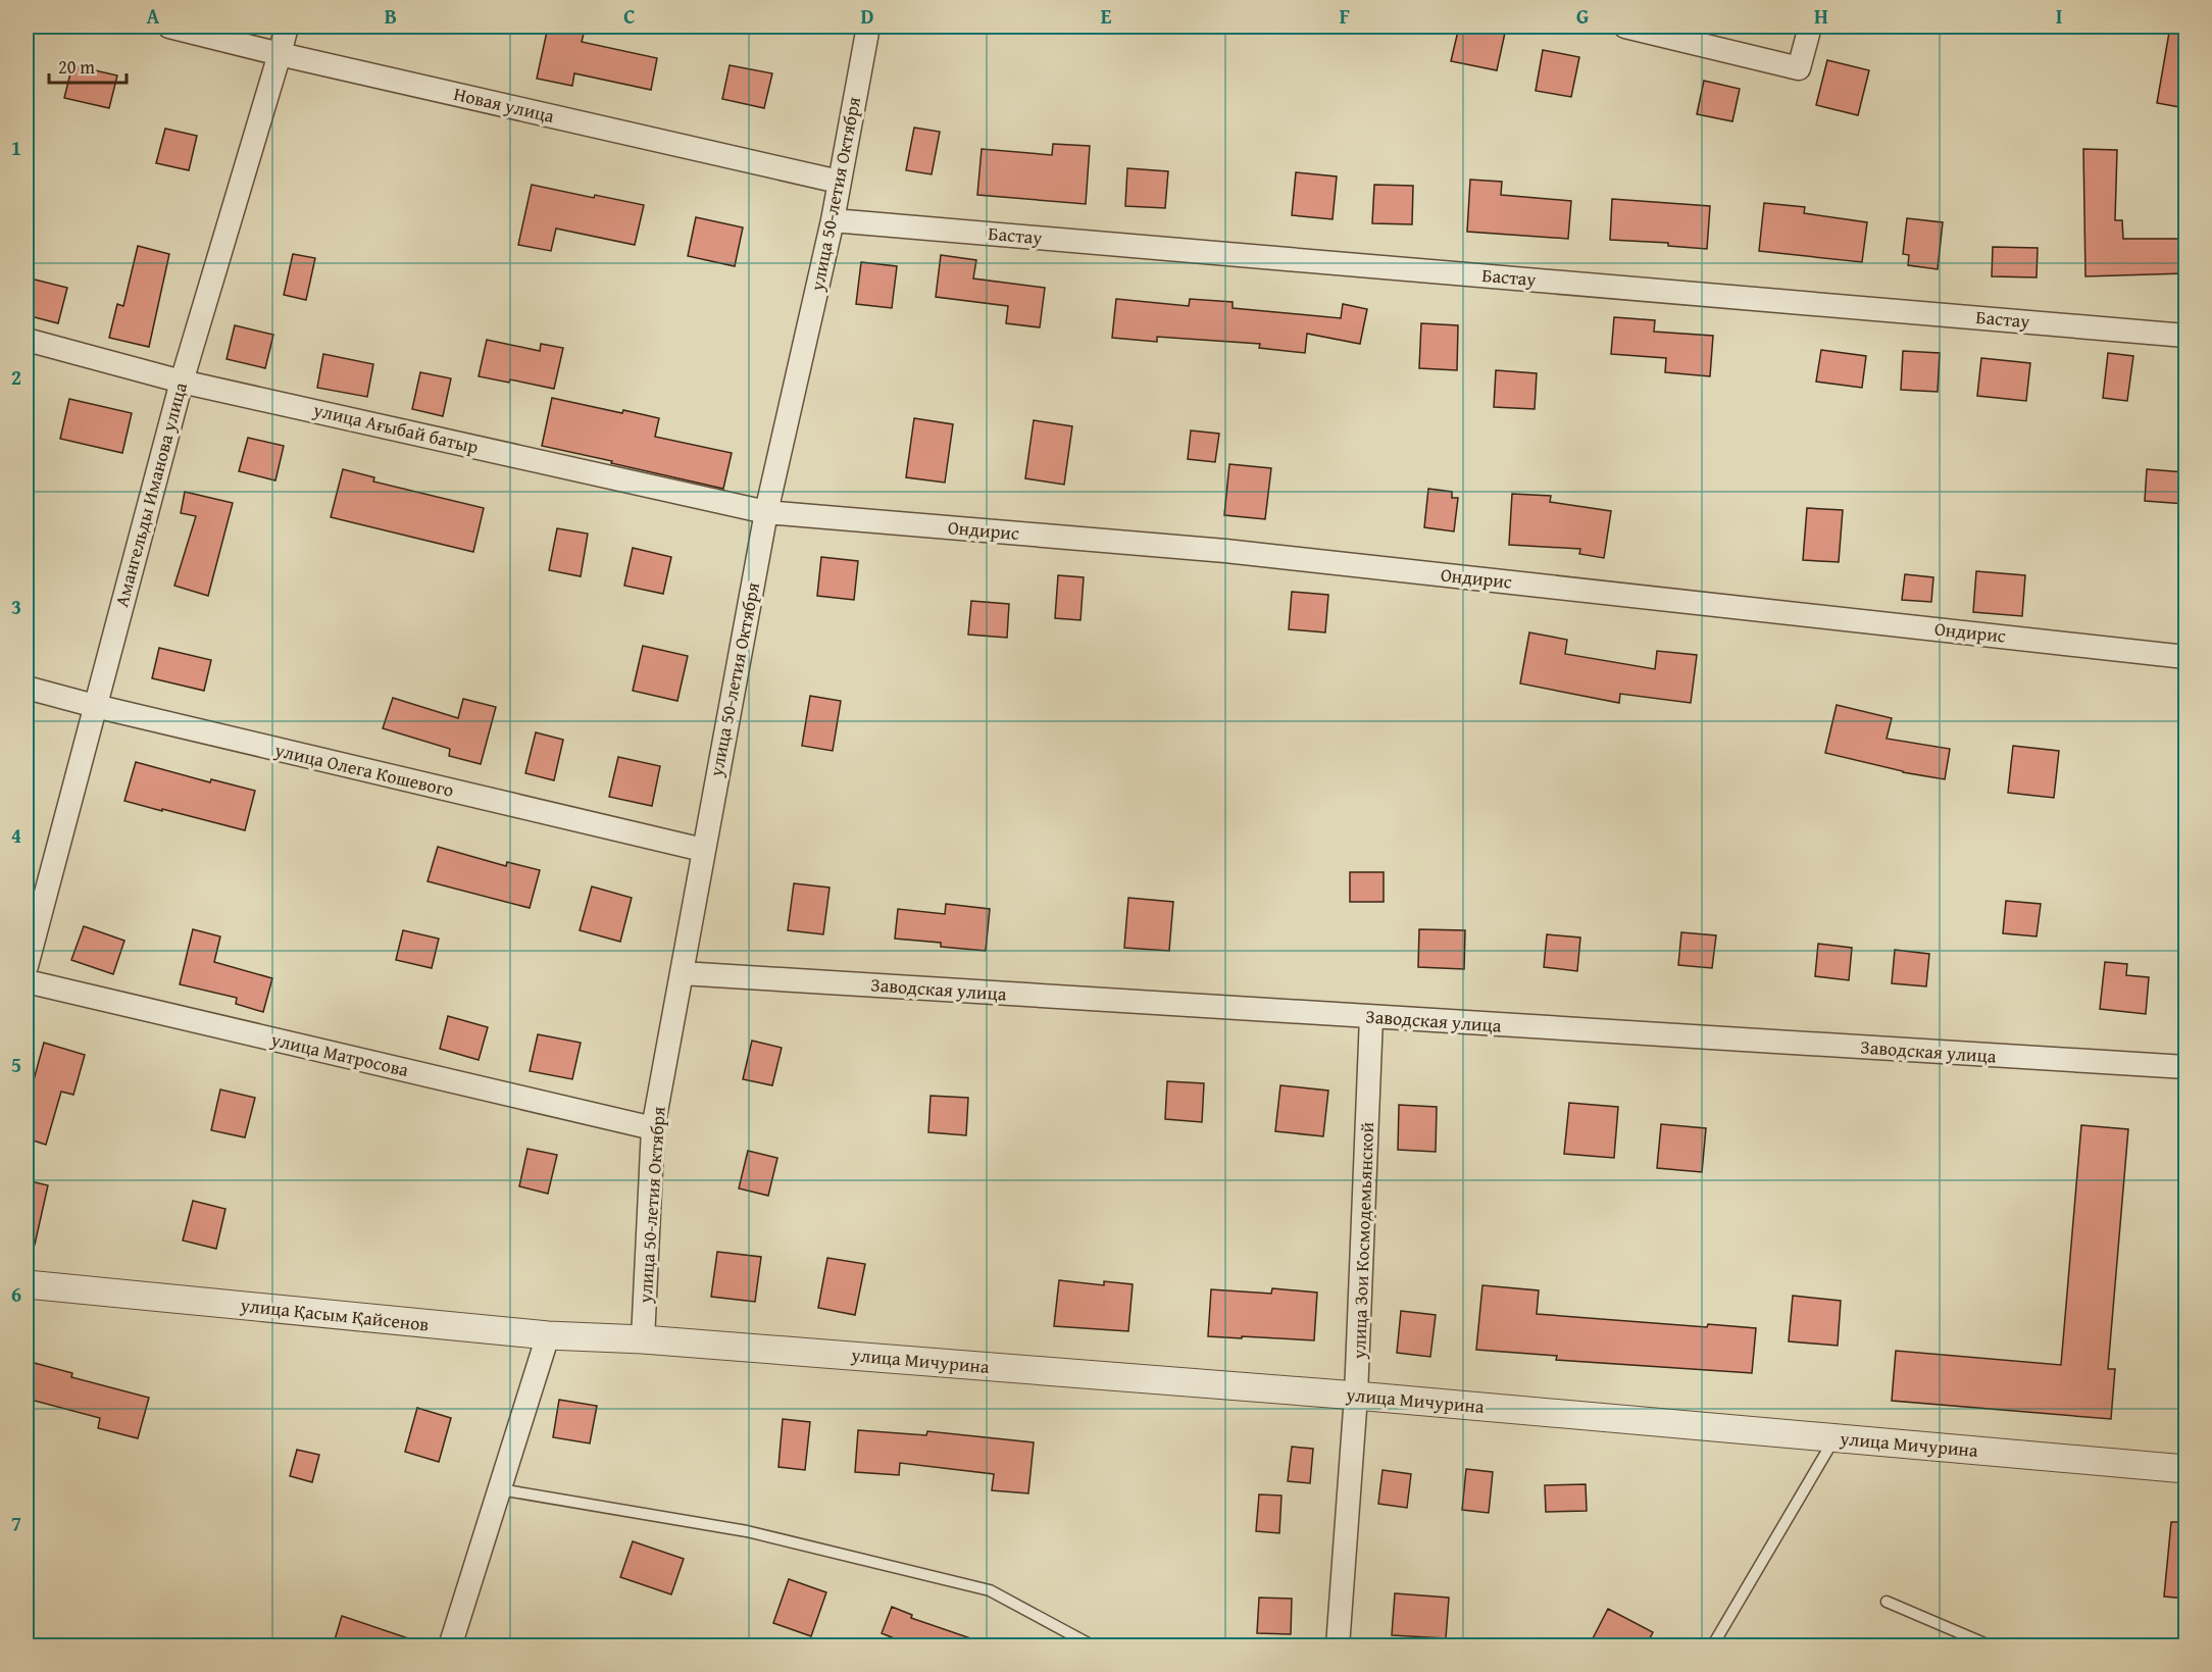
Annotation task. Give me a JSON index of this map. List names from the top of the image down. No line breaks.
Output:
{"streets":{"street":["Новая улица","улица 50-летия Октября","Бастау","улица Ағыбай батыр","Амангельды Иманова улица","Ондирис","улица Олега Кошевого","Заводская улица","улица Матросова","улица Зои Космодемьянской","улица Қасым Қайсенов","улица Мичурина"]},"crossings":[["Новая улица","улица 50-летия Октября"],["Новая улица","Амангельды Иманова улица"],["улица 50-летия Октября","Бастау"],["улица 50-летия Октября","улица Ағыбай батыр"],["улица 50-летия Октября","Ондирис"],["улица 50-летия Октября","улица Олега Кошевого"],["улица 50-летия Октября","Заводская улица"],["улица 50-летия Октября","улица Матросова"],["улица 50-летия Октября","улица Қасым Қайсенов"],["улица 50-летия Октября","улица Мичурина"],["улица Ағыбай батыр","Амангельды Иманова улица"],["улица Ағыбай батыр","Ондирис"],["Амангельды Иманова улица","улица Олега Кошевого"],["Заводская улица","улица Зои Космодемьянской"],["улица Зои Космодемьянской","улица Мичурина"],["улица Қасым Қайсенов","улица Мичурина"]],"scale_bar":"20 m","grid":{"columns":["A","B","C","D","E","F","G","H","I"],"rows":["1","2","3","4","5","6","7"]}}
